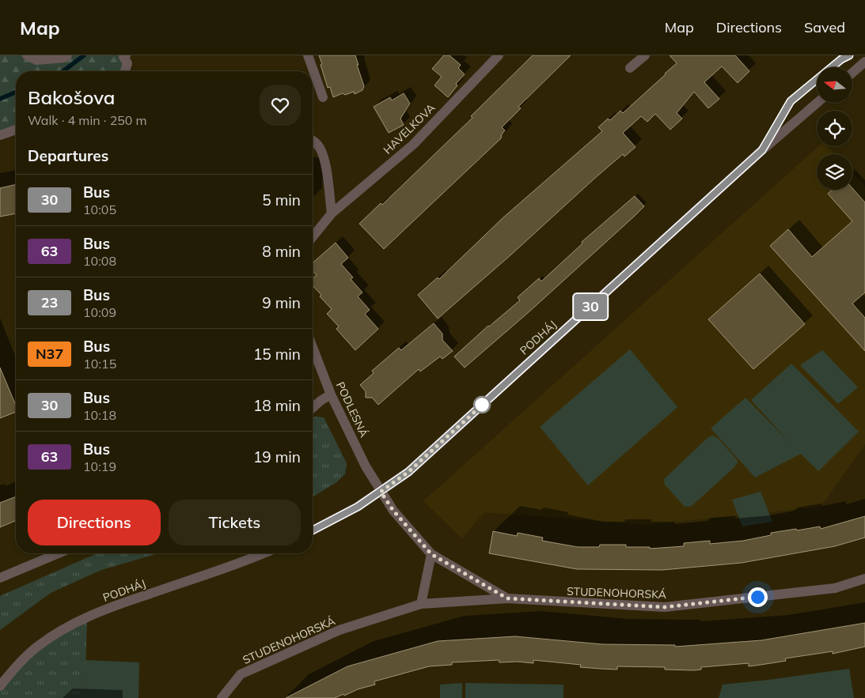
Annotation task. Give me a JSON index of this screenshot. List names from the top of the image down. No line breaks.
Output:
{"streets":{"street":["HAVELKOVA","PODHÁJ","PODLESNÁ","STUDENOHORSKÁ"]},"crossings":[["PODHÁJ","PODLESNÁ"],["PODHÁJ","STUDENOHORSKÁ"],["PODLESNÁ","STUDENOHORSKÁ"]],"lines":["bus line 30"],"north":"left","page":{"header":"Map","nav":["Map","Directions","Saved"],"on_map":"30","heading":[["Bakošova","Walk · 4 min · 250 m"],"Departures"],"list":[{"mark":"30","name":"Bus","note":"10:05","value":"5 min"},{"mark":"63","name":"Bus","note":"10:08","value":"8 min"},{"mark":"23","name":"Bus","note":"10:09","value":"9 min"},{"mark":"N37","name":"Bus","note":"10:15","value":"15 min"},{"mark":"30","name":"Bus","note":"10:18","value":"18 min"},{"mark":"63","name":"Bus","note":"10:19","value":"19 min"}],"buttons":["Directions","Tickets"]}}
